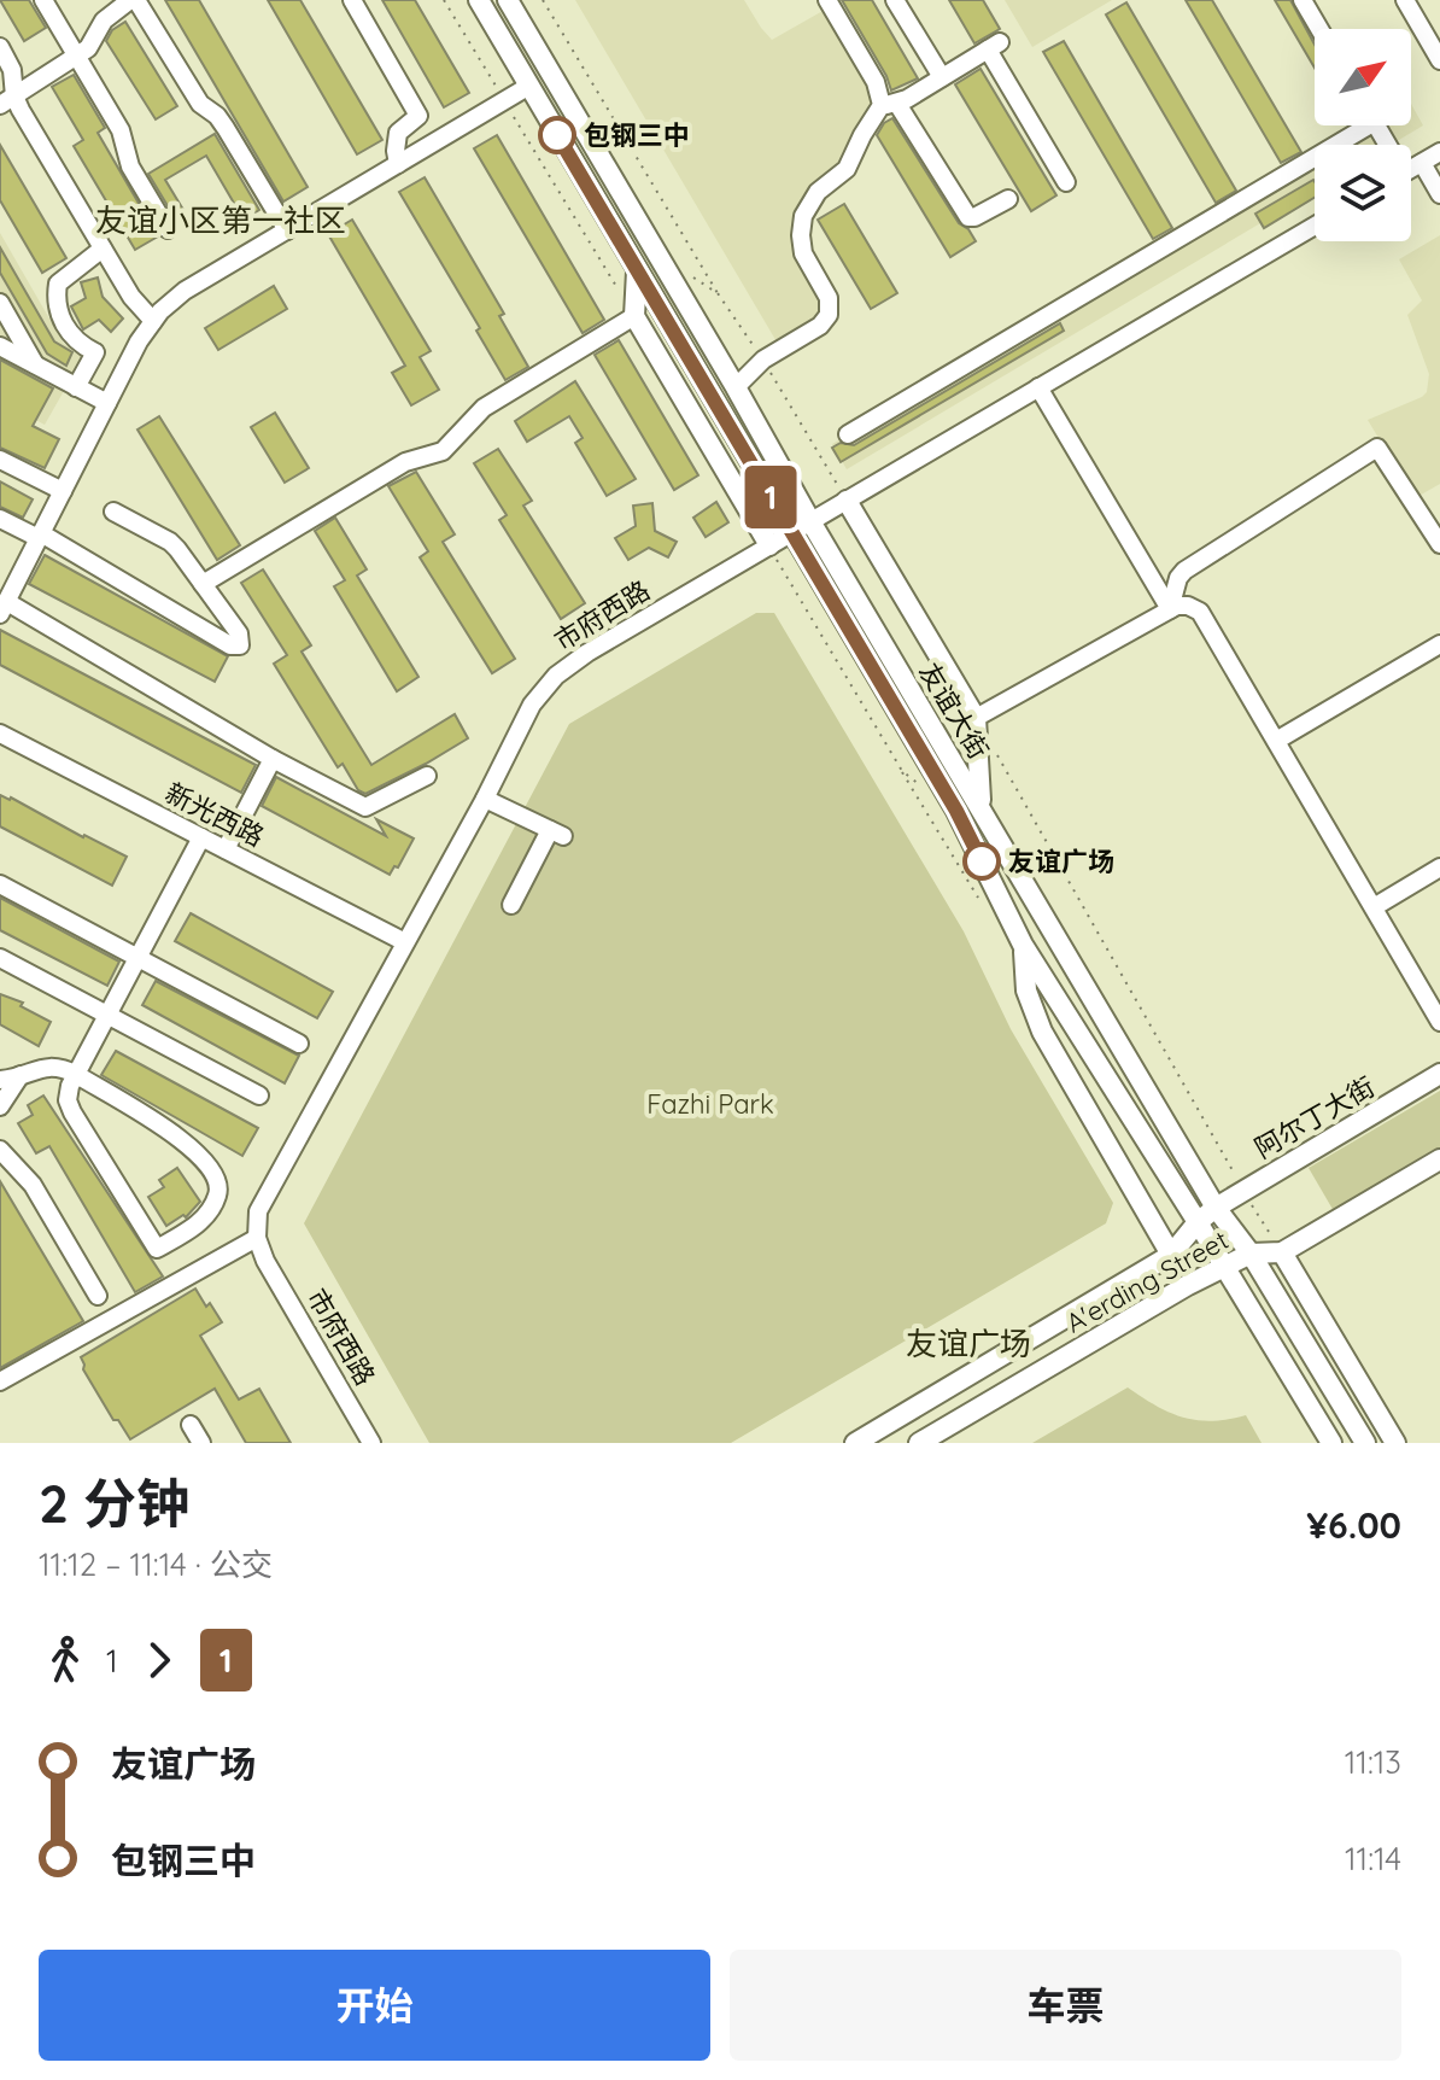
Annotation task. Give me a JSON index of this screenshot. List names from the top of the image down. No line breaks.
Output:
{"streets":{"main road":["友谊大街","阿尔丁大街","A'erding Street"],"street":["市府西路","新光西路"]},"crossings":[["市府西路","友谊大街"],["市府西路","新光西路"],["友谊大街","阿尔丁大街"],["友谊大街","A'erding Street"],["阿尔丁大街","A'erding Street"]],"districts":["友谊小区第一社区","友谊广场"],"parks":["Fazhi Park"],"places":["包钢三中","友谊广场"],"lines":["bus line 1"],"north":"top right","page":{"on_map":"1","heading":["2 分钟","11:12 – 11:14 · 公交","¥6.00"],"legs":["1","1"],"list":[{"name":"友谊广场","value":"11:13"},{"name":"包钢三中","value":"11:14"}],"buttons":["开始","车票"]}}
